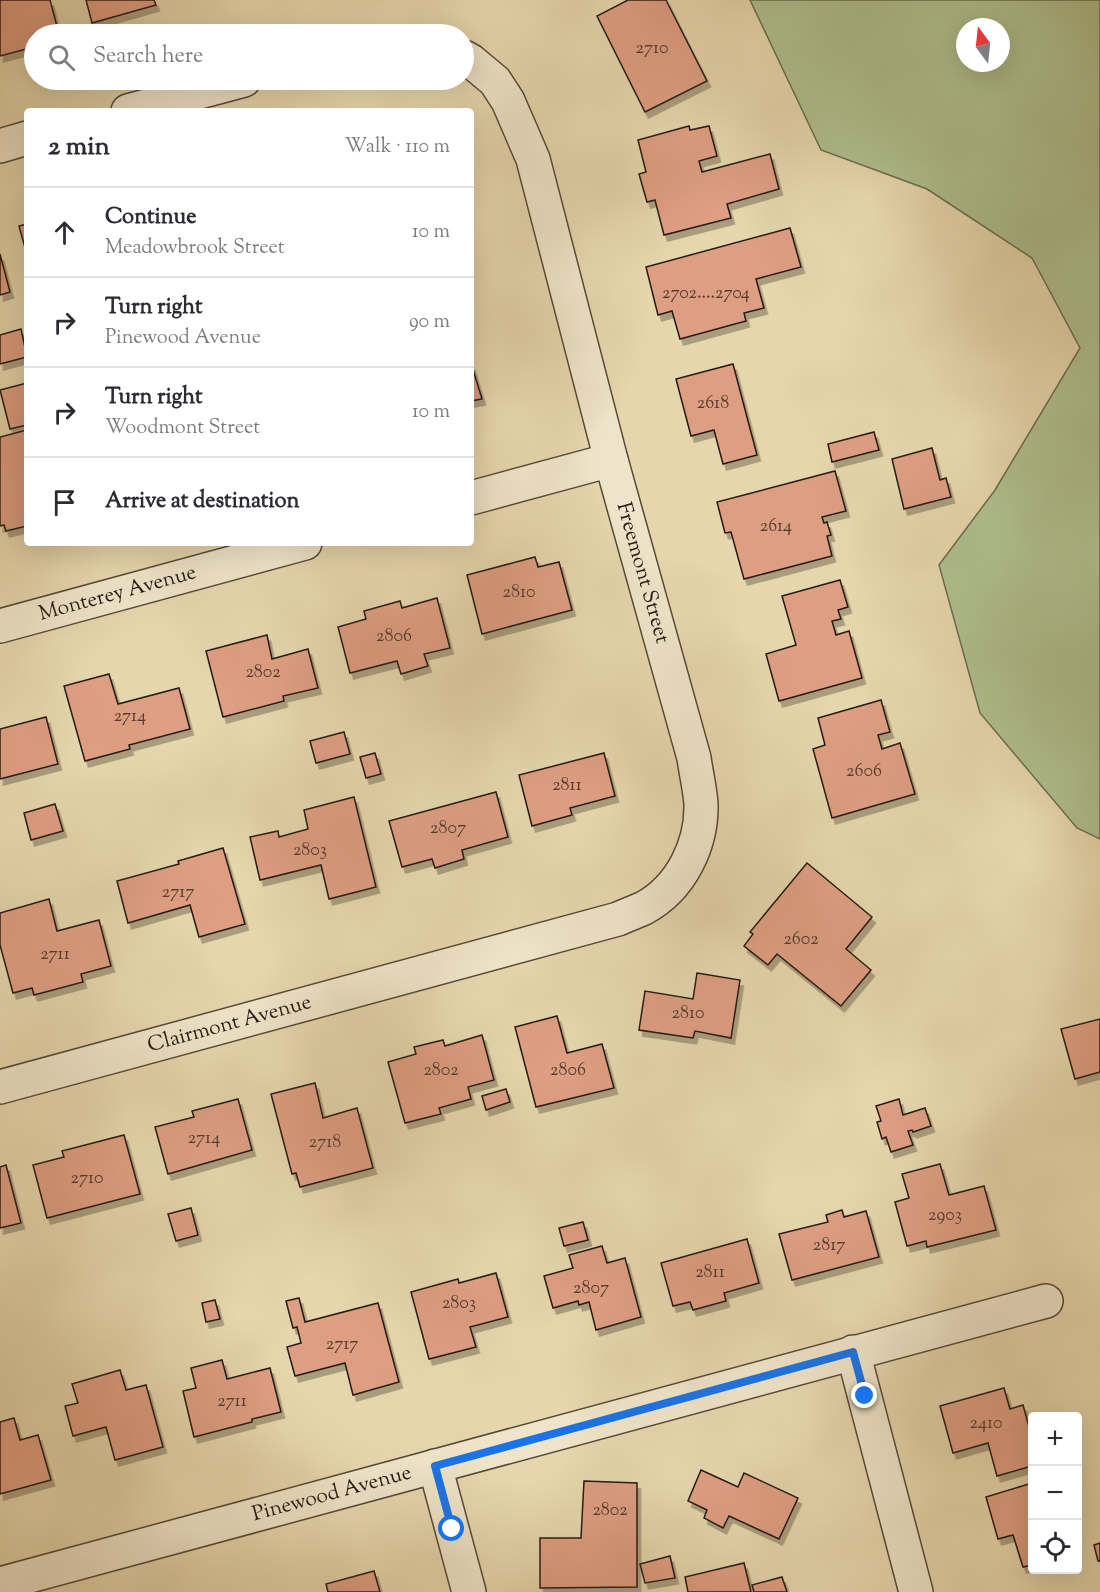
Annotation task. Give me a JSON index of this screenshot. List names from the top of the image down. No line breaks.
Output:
{"streets":{"street":["Freemont Street","Monterey Avenue","Clairmont Avenue","Pinewood Avenue"]},"crossings":[["Freemont Street","Clairmont Avenue"]],"house_numbers":["2710","2702....2704","2618","2614","2810","2806","2802","2714","2606","2811","2807","2803","2717","2602","2711","2810","2802","2806","2714","2718","2710","2903","2817","2811","2807","2803","2717","2711","2410","2802"],"north":"top","page":{"search":"Search here","heading":["2 min","Walk · 110 m"],"list":[["Continue","Meadowbrook Street","10 m"],["Turn right","Pinewood Avenue","90 m"],["Turn right","Woodmont Street","10 m"],"Arrive at destination"],"map_buttons":["+","−"]}}
